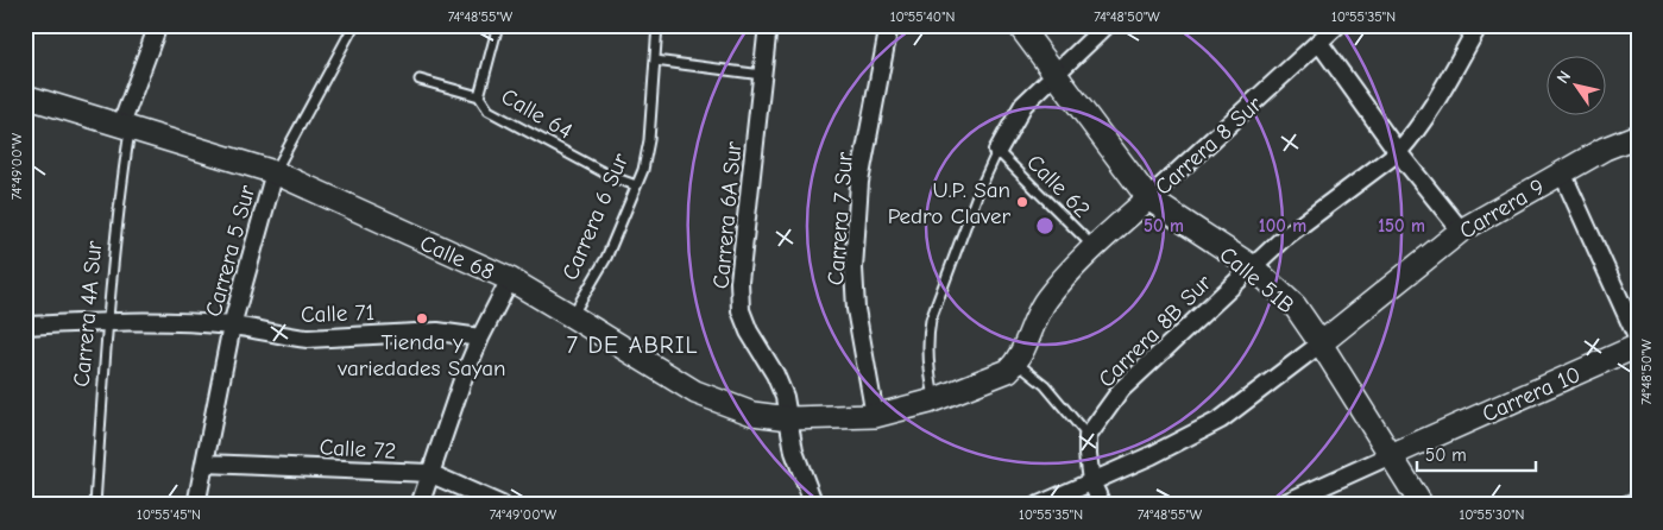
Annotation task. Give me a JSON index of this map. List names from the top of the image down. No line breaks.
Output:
{"streets":{"street":["Carrera 8 Sur","Carrera 9","Carrera 6A Sur","Carrera 7 Sur","Carrera 5 Sur","Calle 68","Calle 51B","Calle 71","Carrera 4A Sur","Carrera 8B Sur","Carrera 10","Calle 72"],"lane":["Calle 64","Calle 62","Carrera 6 Sur"]},"crossings":[["Calle 64","Carrera 6 Sur"],["Carrera 8 Sur","Calle 62"],["Carrera 8 Sur","Calle 51B"],["Carrera 9","Calle 51B"],["Carrera 6A Sur","Calle 68"],["Carrera 6 Sur","Calle 68"],["Carrera 5 Sur","Calle 68"],["Carrera 5 Sur","Calle 71"],["Carrera 5 Sur","Calle 72"],["Calle 68","Carrera 4A Sur"],["Calle 51B","Carrera 8B Sur"],["Calle 51B","Carrera 10"],["Calle 71","Carrera 4A Sur"]],"districts":["7 DE ABRIL"],"places":["U.P. San Pedro Claver","Tienda y variedades Sayan"],"scale_bar":"50 m","north":"top left","coordinates":["74°48'55\"W","10°55'40\"N","74°48'50\"W","10°55'35\"N","74°49'00\"W","10°55'45\"N","10°55'30\"N"],"rings":["50 m","100 m","150 m"]}
